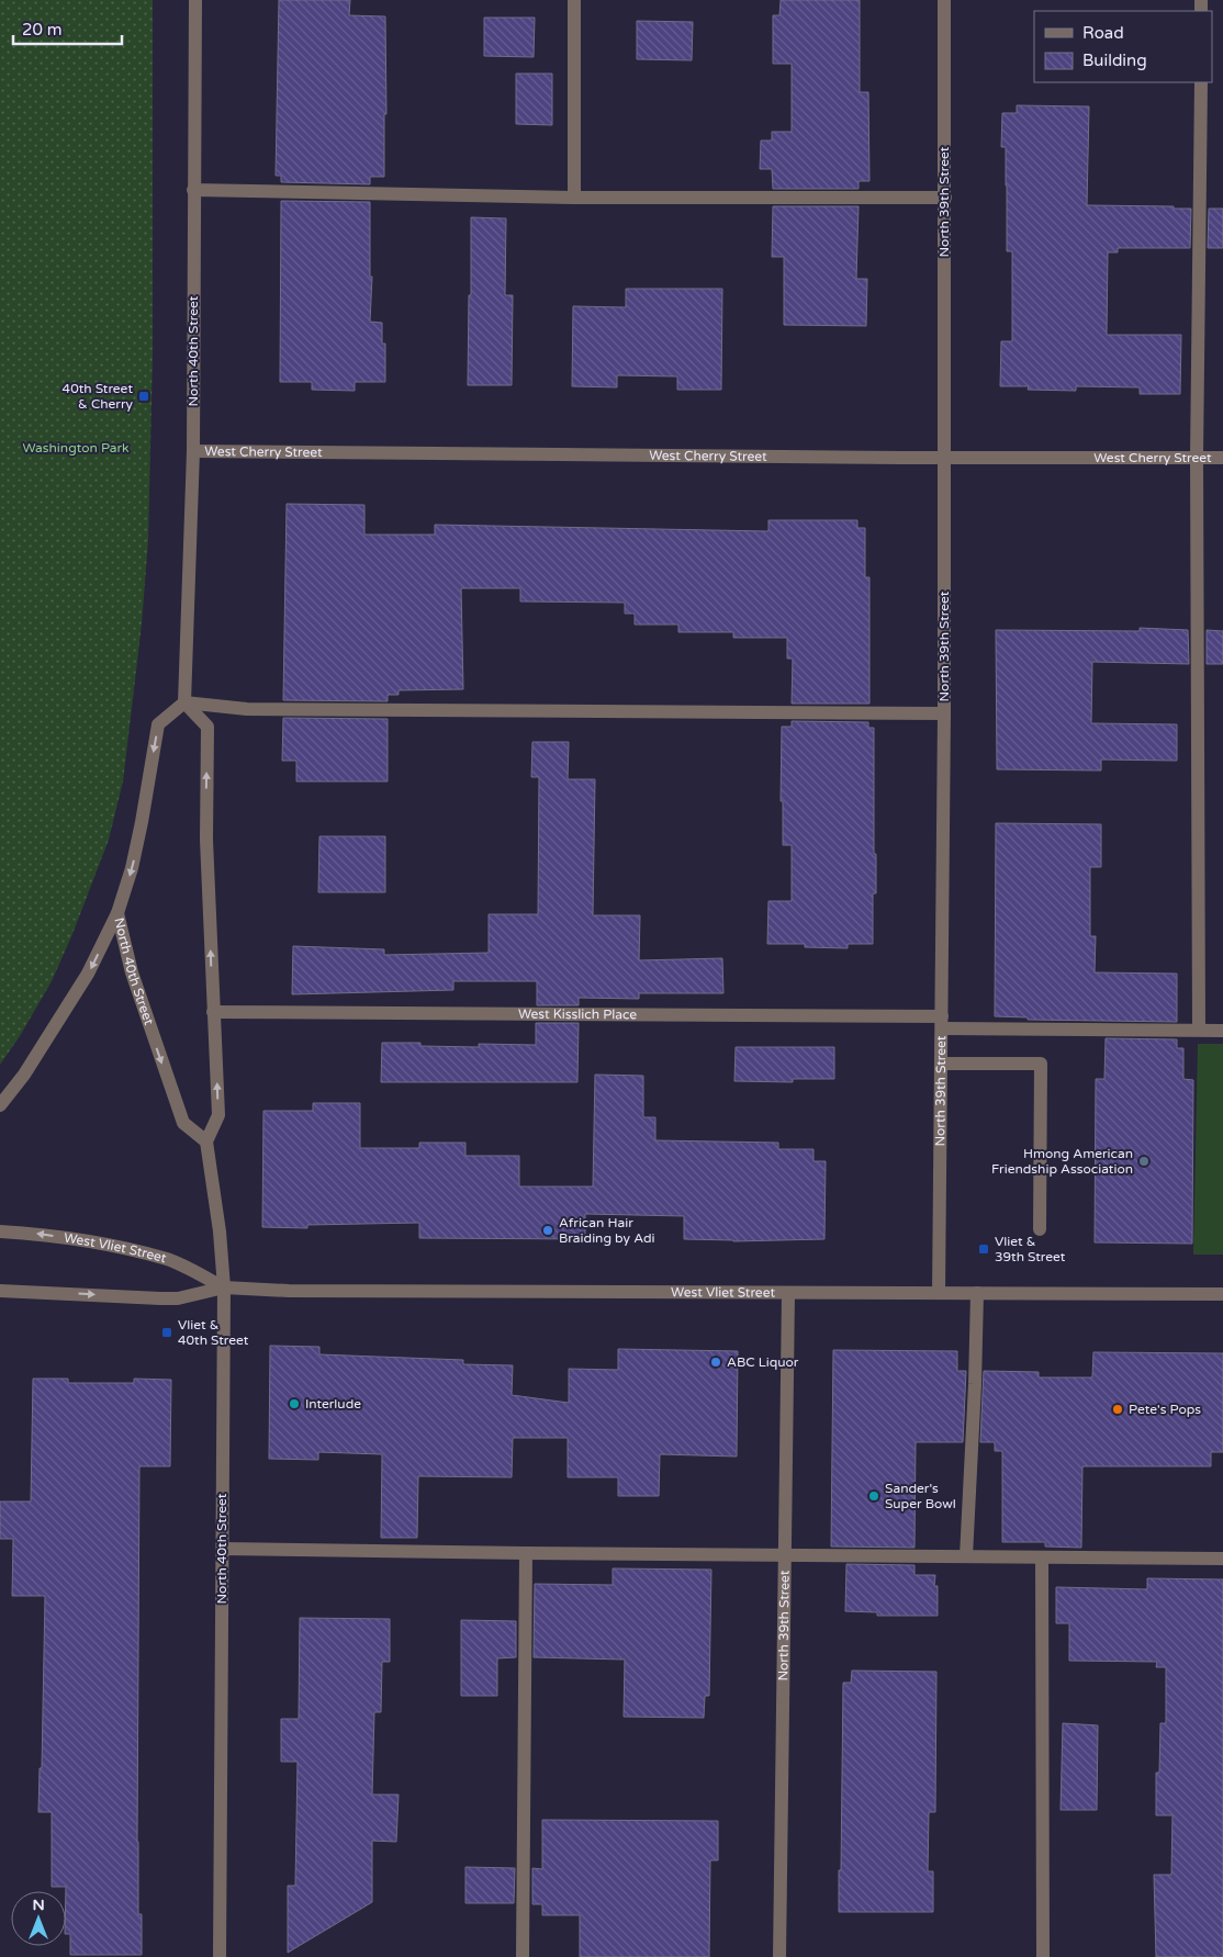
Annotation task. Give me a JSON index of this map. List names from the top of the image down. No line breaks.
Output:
{"streets":{"street":["North 39th Street","North 40th Street","West Cherry Street","West Kisslich Place","West Vliet Street"]},"crossings":[["North 39th Street","West Cherry Street"],["North 39th Street","West Kisslich Place"],["North 39th Street","West Vliet Street"],["North 40th Street","West Cherry Street"],["North 40th Street","West Vliet Street"]],"parks":["Washington Park"],"places":{"transit":["40th Street & Cherry","Vliet & 39th Street","Vliet & 40th Street"],"other":["Hmong American Friendship Association","African Hair Braiding by Adi","ABC Liquor","Interlude","Pete's Pops","Sander's Super Bowl"]},"legend":["Road","Building"],"scale_bar":"20 m","north":"top"}
